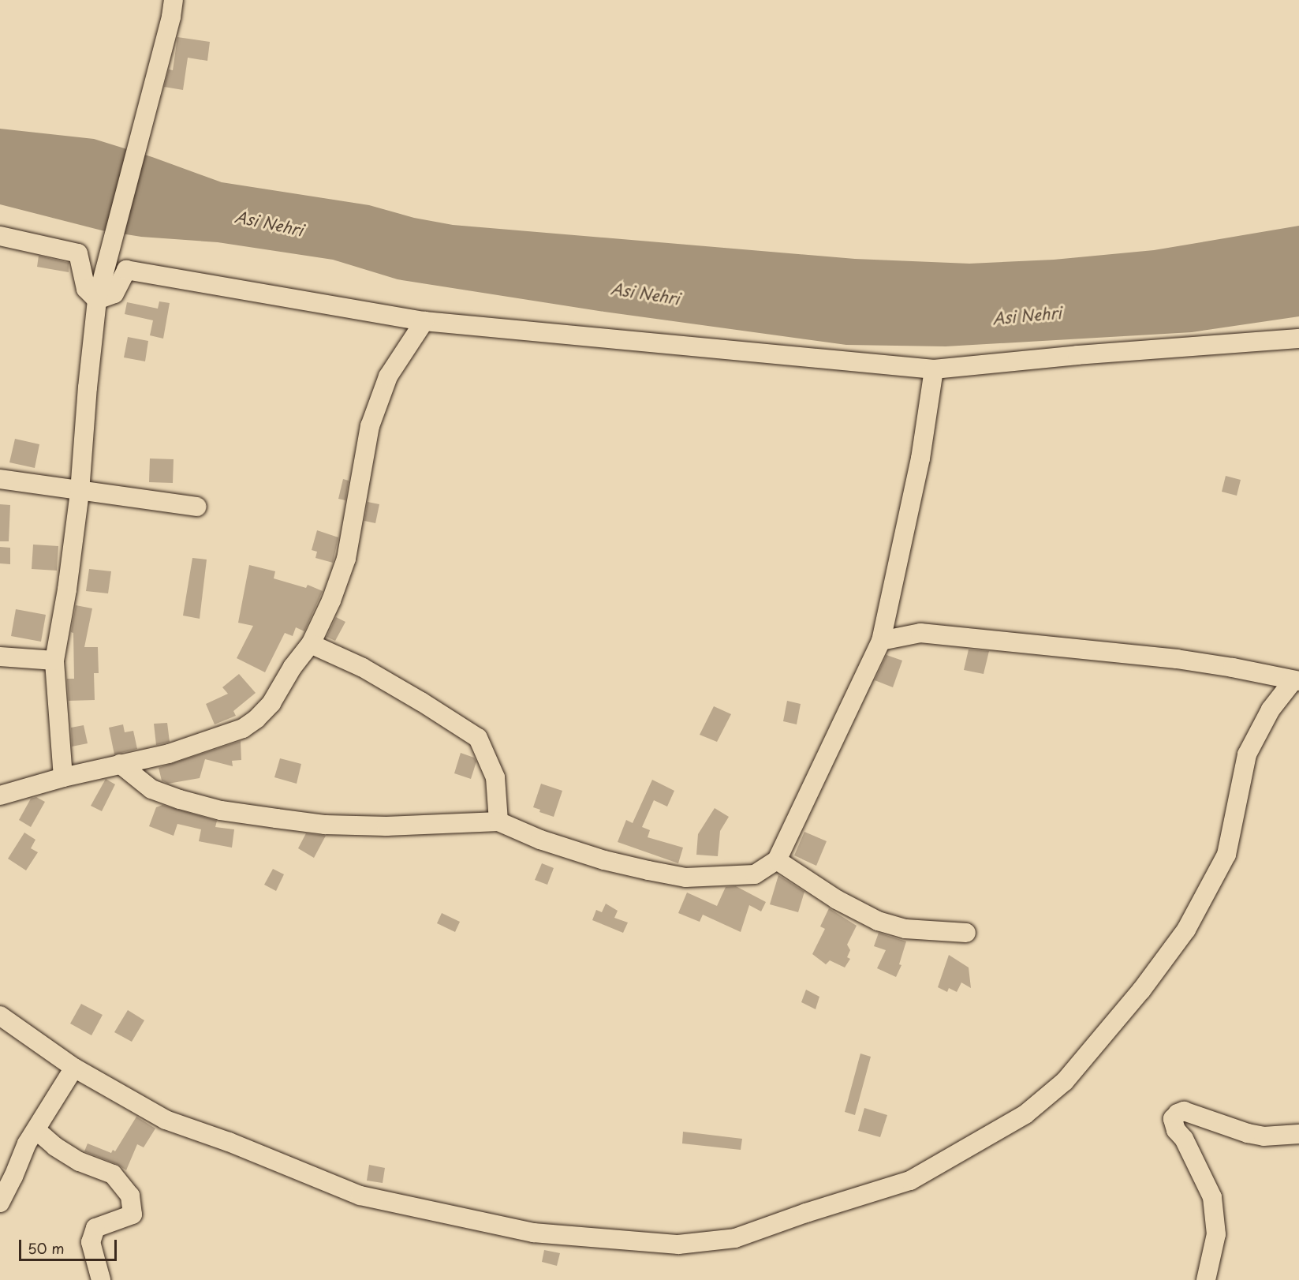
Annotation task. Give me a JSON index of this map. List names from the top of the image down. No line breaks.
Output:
{"water":["Asi Nehri"],"scale_bar":"50 m"}
